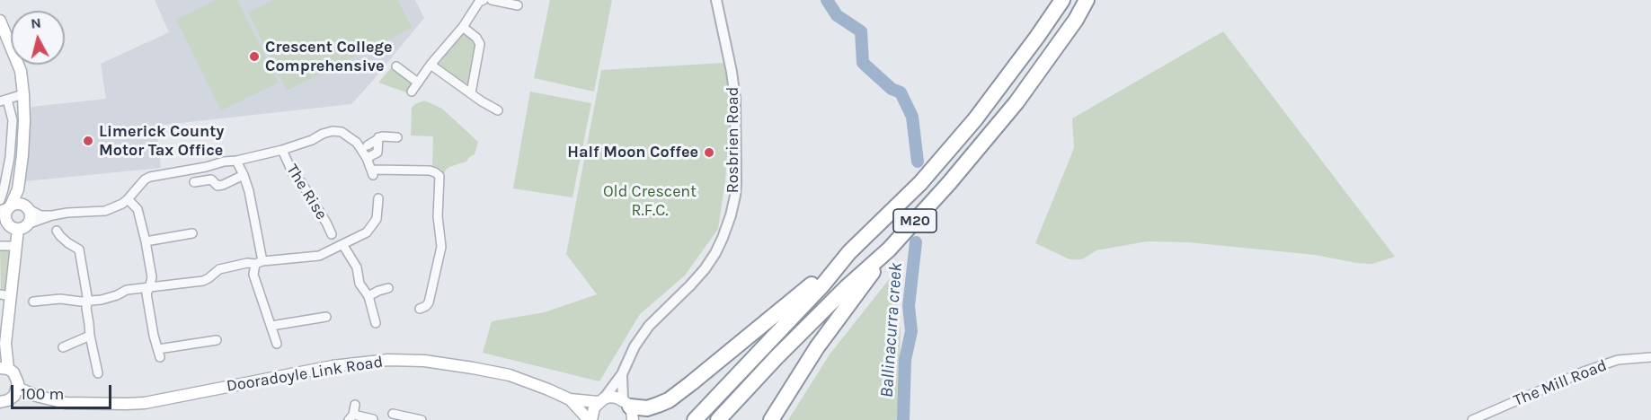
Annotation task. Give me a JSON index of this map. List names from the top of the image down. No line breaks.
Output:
{"streets":{"highway":["M20"],"main road":["Dooradoyle Link Road"],"street":["Rosbrien Road","The Rise","The Mill Road"]},"crossings":[["Rosbrien Road","M20"],["Rosbrien Road","Dooradoyle Link Road"],["M20","Dooradoyle Link Road"]],"water":["Ballinacurra creek"],"parks":["Old Crescent R.F.C."],"places":["Crescent College Comprehensive","Limerick County Motor Tax Office","Half Moon Coffee"],"scale_bar":"100 m","north":"top"}
